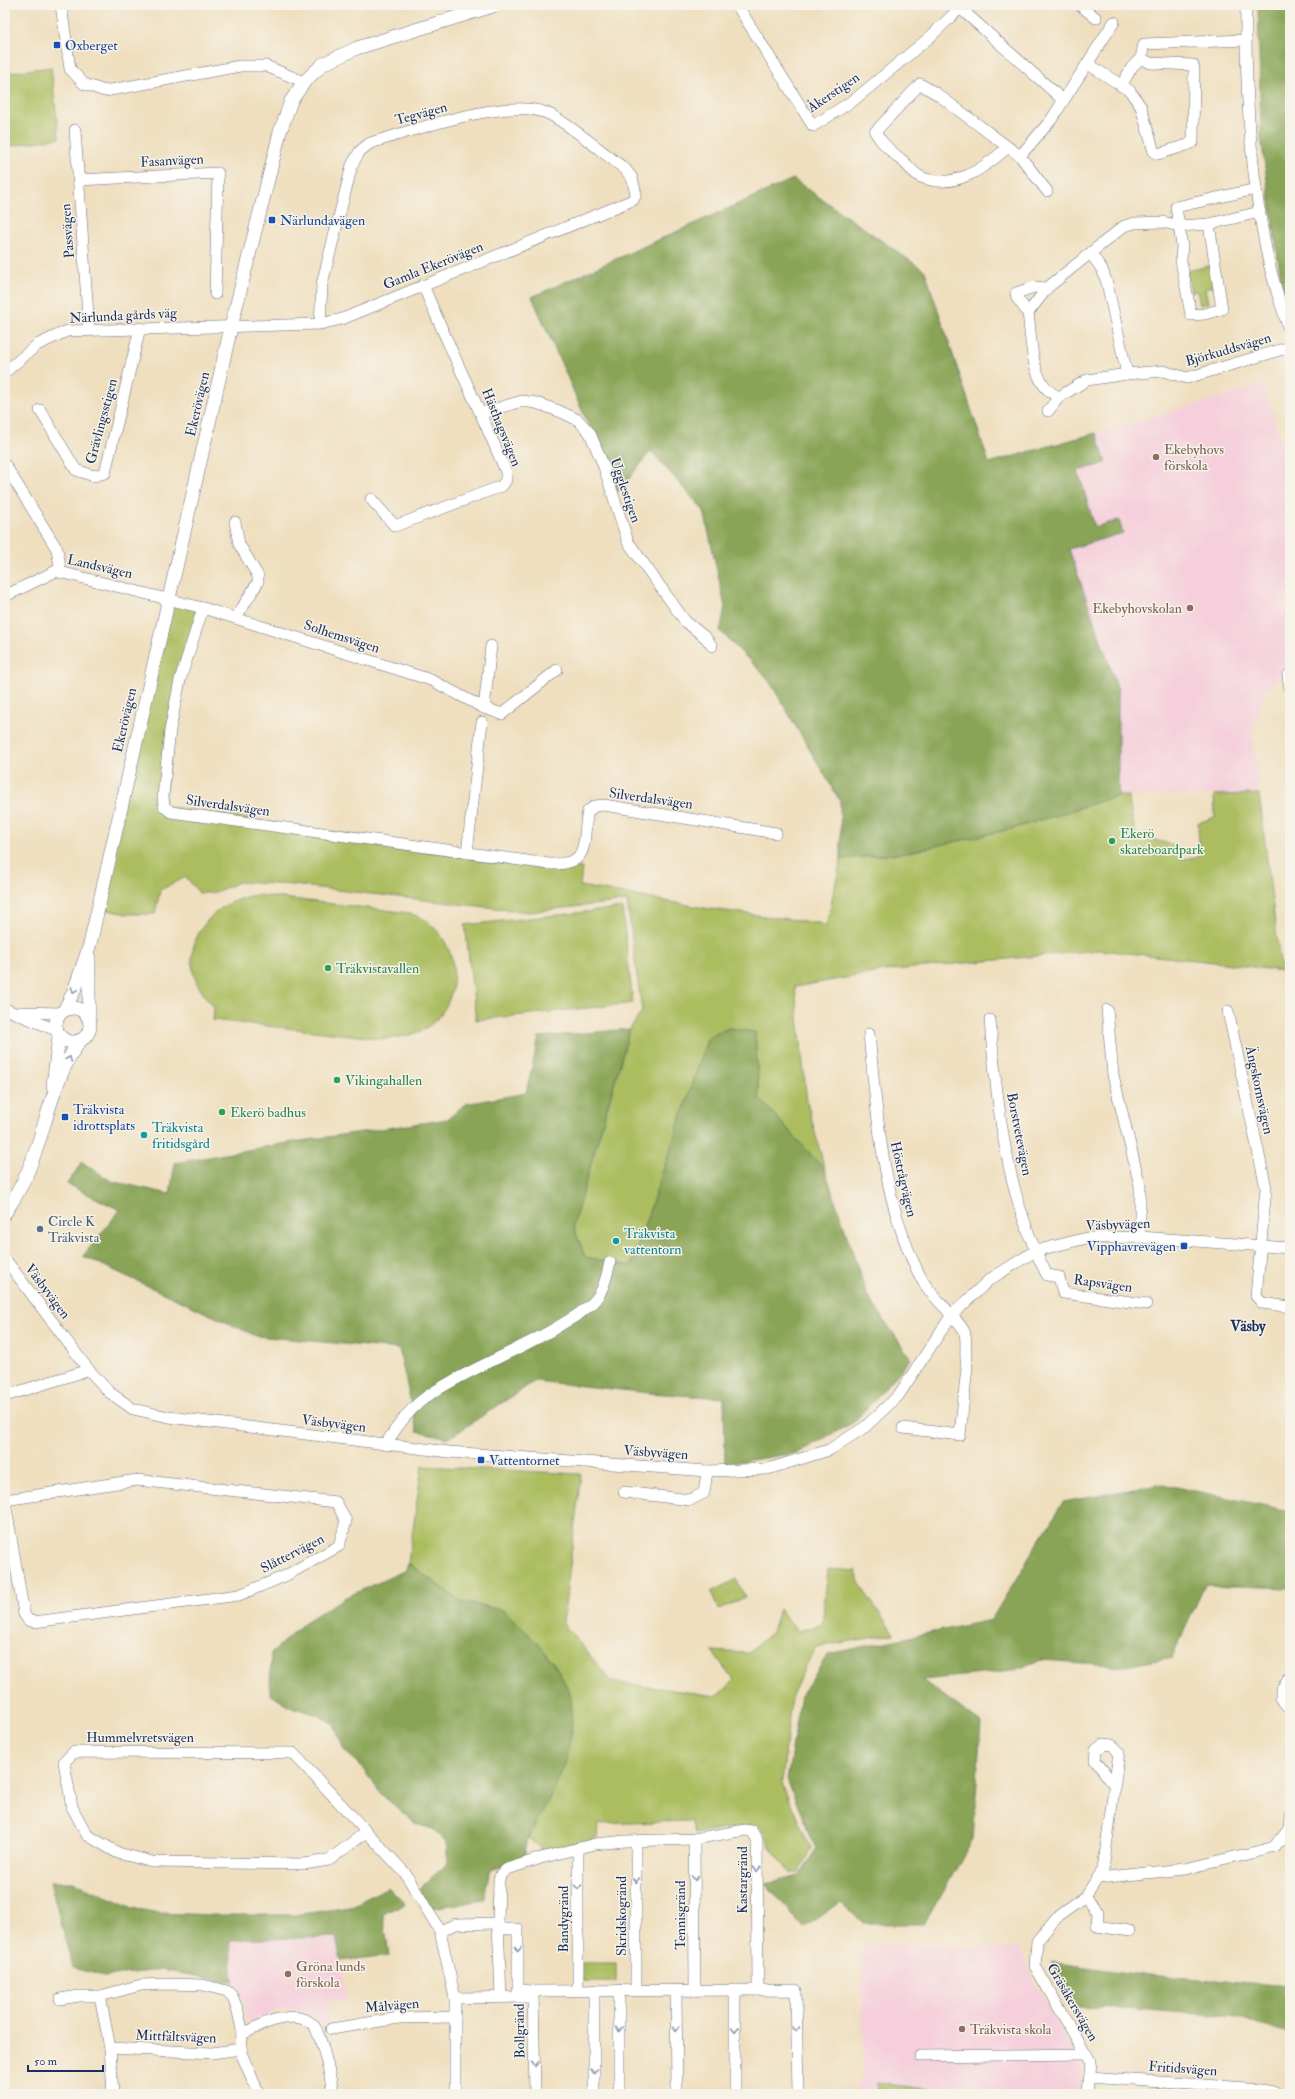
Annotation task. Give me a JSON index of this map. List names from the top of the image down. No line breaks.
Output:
{"streets":{"main road":["Ekerövägen"],"street":["Åkerstigen","Tegvägen","Fasanvägen","Passvägen","Gamla Ekerövägen","Närlunda gårds väg","Björkuddsvägen","Grävlingsstigen","Hästhagsvägen","Ugglestigen","Landsvägen","Solhemsvägen","Silverdalsvägen","Ängskornsvägen","Borstvetevägen","Höstrågvägen","Väsbyvägen","Rapsvägen","Slåttervägen","Hummelvretsvägen","Kastargränd","Tennisgränd","Skridskogränd","Bandygränd","Gräsåkersvägen","Målvägen","Bollgränd","Mittfältsvägen","Fritidsvägen"]},"crossings":[["Tegvägen","Gamla Ekerövägen"],["Fasanvägen","Passvägen"],["Passvägen","Närlunda gårds väg"],["Gamla Ekerövägen","Närlunda gårds väg"],["Gamla Ekerövägen","Ekerövägen"],["Gamla Ekerövägen","Hästhagsvägen"],["Närlunda gårds väg","Ekerövägen"],["Närlunda gårds väg","Grävlingsstigen"],["Ekerövägen","Landsvägen"],["Ekerövägen","Solhemsvägen"],["Hästhagsvägen","Ugglestigen"],["Landsvägen","Solhemsvägen"],["Solhemsvägen","Silverdalsvägen"],["Ängskornsvägen","Väsbyvägen"],["Borstvetevägen","Väsbyvägen"],["Borstvetevägen","Rapsvägen"],["Höstrågvägen","Väsbyvägen"],["Väsbyvägen","Rapsvägen"],["Hummelvretsvägen","Målvägen"],["Hummelvretsvägen","Bollgränd"],["Kastargränd","Tennisgränd"],["Kastargränd","Skridskogränd"],["Kastargränd","Bandygränd"],["Kastargränd","Bollgränd"],["Bandygränd","Bollgränd"],["Gräsåkersvägen","Fritidsvägen"]],"one_way":["Tennisgränd","Skridskogränd","Bandygränd"],"districts":["Väsby"],"places":{"transit":["Oxberget","Närlundavägen","Träkvista idrottsplats","Vipphavrevägen","Vattentornet"],"other":["Ekebyhovs förskola","Ekebyhovskolan","Ekerö skateboardpark","Träkvistavallen","Vikingahallen","Ekerö badhus","Träkvista fritidsgård","Circle K Träkvista","Träkvista vattentorn","Gröna lunds förskola","Träkvista skola"]},"scale_bar":"50 m"}
